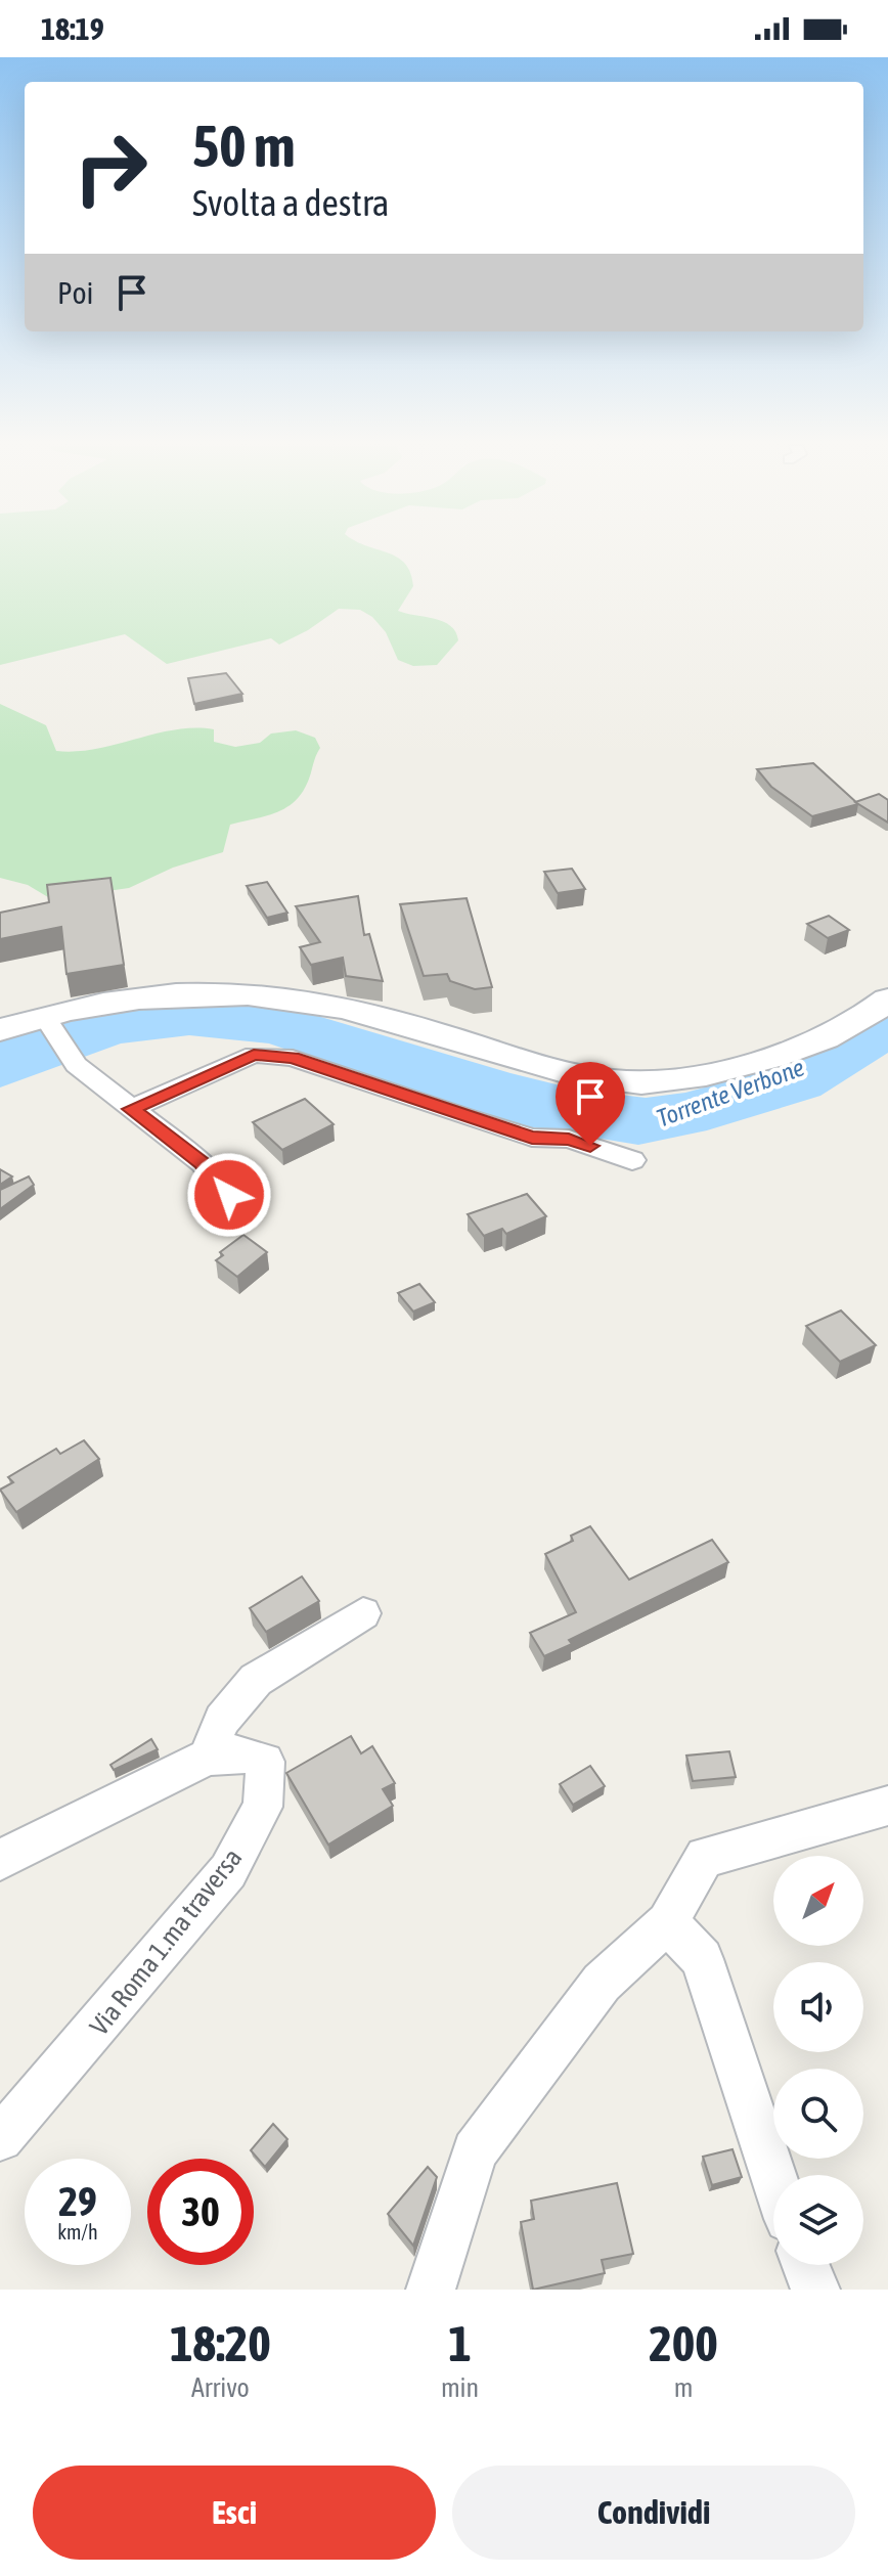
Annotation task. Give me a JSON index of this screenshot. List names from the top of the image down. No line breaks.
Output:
{"streets":{"street":["Via Roma 1.ma traversa"]},"water":["Torrente Verbone"],"north":"top right","page":{"status":"18:19","turn":["50 m","Svolta a destra"],"then":"Poi","speed":"29 km/h","limit":"30","eta":["18:20","Arrivo","1","min","200","m"],"buttons":["Esci","Condividi"]}}
